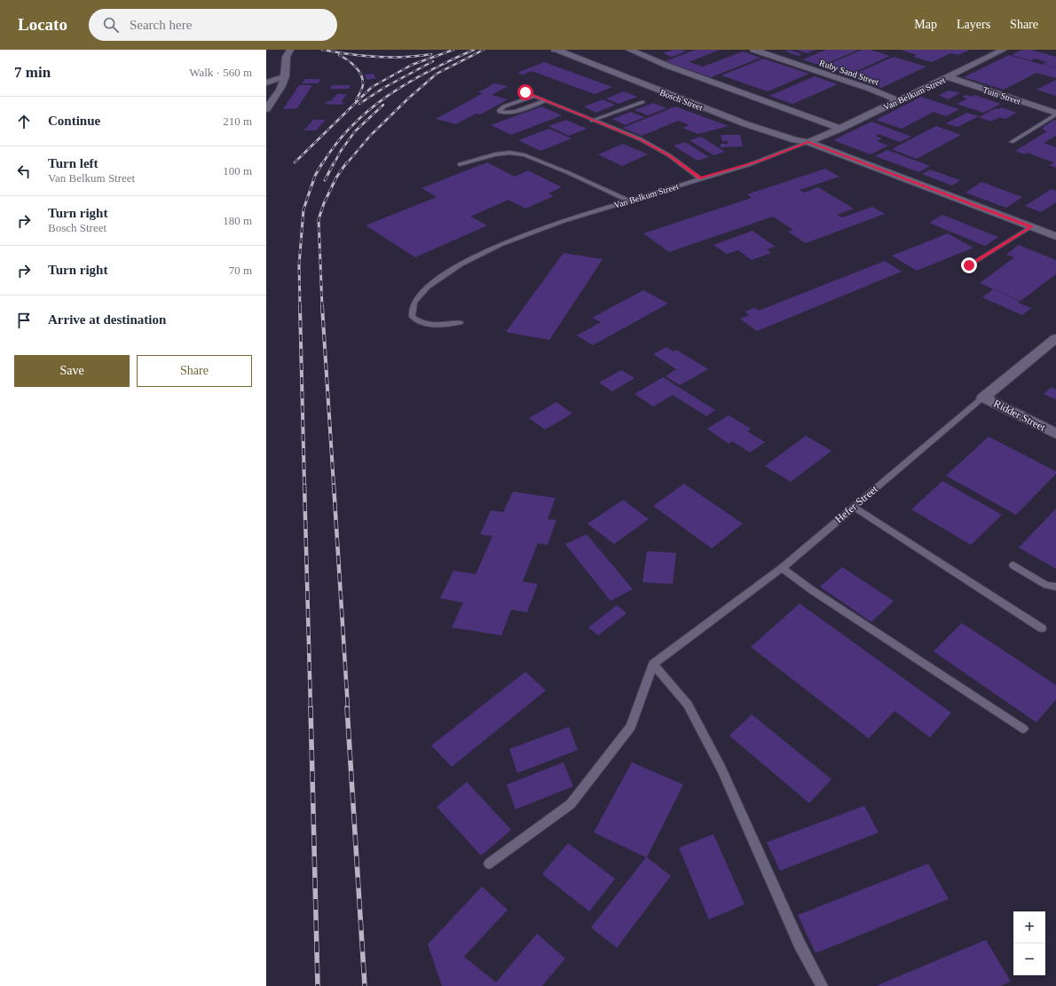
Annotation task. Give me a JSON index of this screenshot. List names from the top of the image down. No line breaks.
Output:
{"streets":{"street":["Ruby Sand Street","Van Belkum Street","Tuin Street","Bosch Street","Ridder Street","Hefer Street"]},"crossings":[["Ruby Sand Street","Van Belkum Street"],["Van Belkum Street","Tuin Street"],["Van Belkum Street","Bosch Street"],["Ridder Street","Hefer Street"]],"page":{"header":"Locato","search":"Search here","nav":["Map","Layers","Share"],"heading":["7 min","Walk · 560 m"],"list":[["Continue","210 m"],["Turn left","Van Belkum Street","100 m"],["Turn right","Bosch Street","180 m"],["Turn right","70 m"],"Arrive at destination"],"buttons":["Save","Share"],"map_buttons":["+","−"]}}
